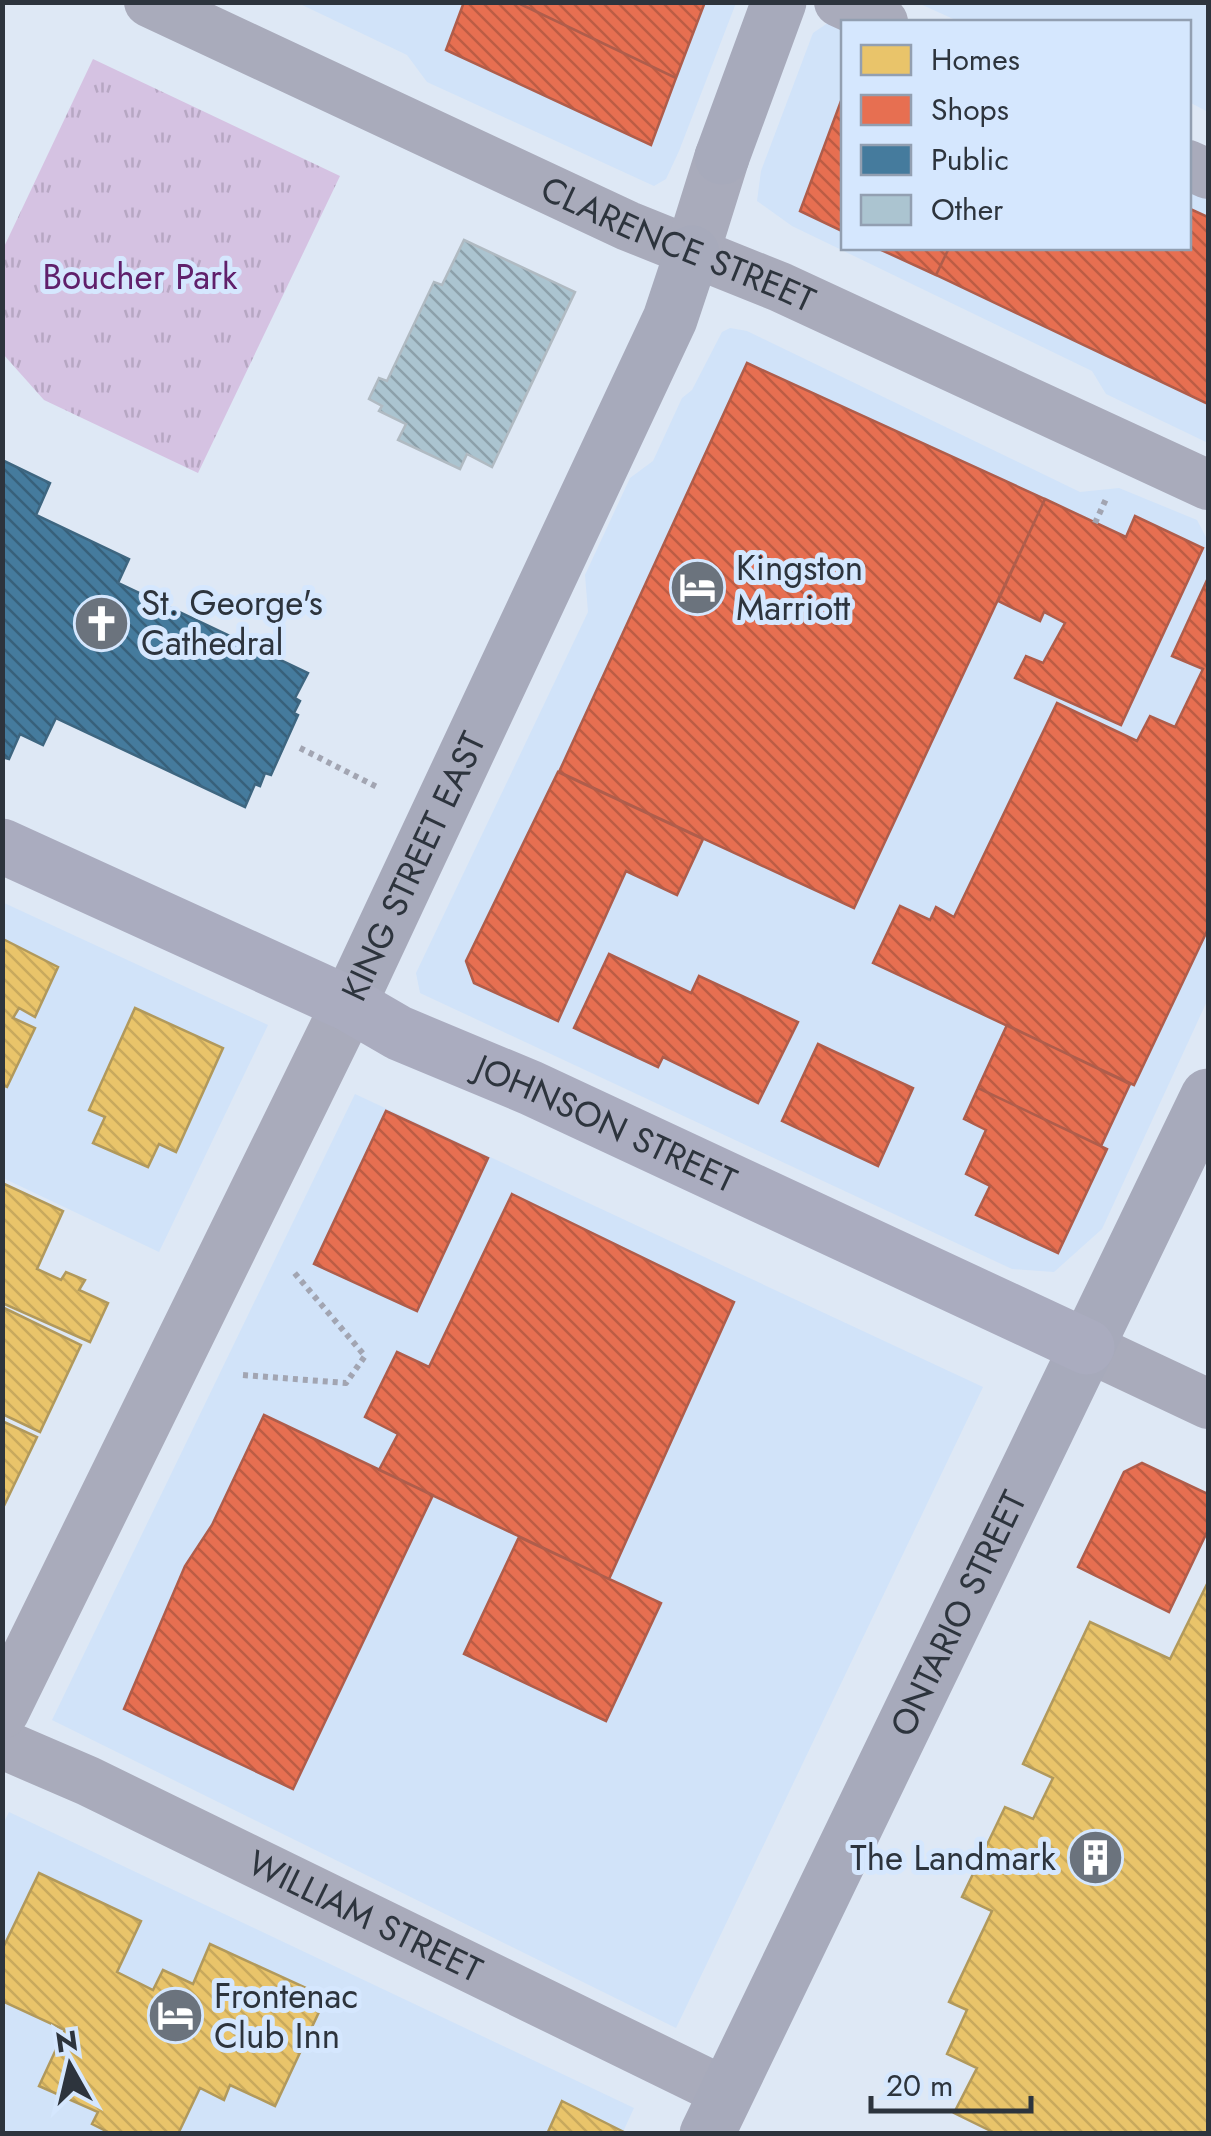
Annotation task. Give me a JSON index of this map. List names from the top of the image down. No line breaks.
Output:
{"streets":{"main road":["KING STREET EAST","JOHNSON STREET","ONTARIO STREET"],"street":["CLARENCE STREET","WILLIAM STREET"]},"crossings":[["CLARENCE STREET","KING STREET EAST"],["KING STREET EAST","JOHNSON STREET"],["JOHNSON STREET","ONTARIO STREET"],["ONTARIO STREET","WILLIAM STREET"]],"parks":["Boucher Park"],"places":{"hotel":["Kingston Marriott","Frontenac Club Inn"],"church":["St. George's Cathedral"],"building":["The Landmark"]},"legend":["Homes","Shops","Public","Other"],"scale_bar":"20 m","north":"top"}
